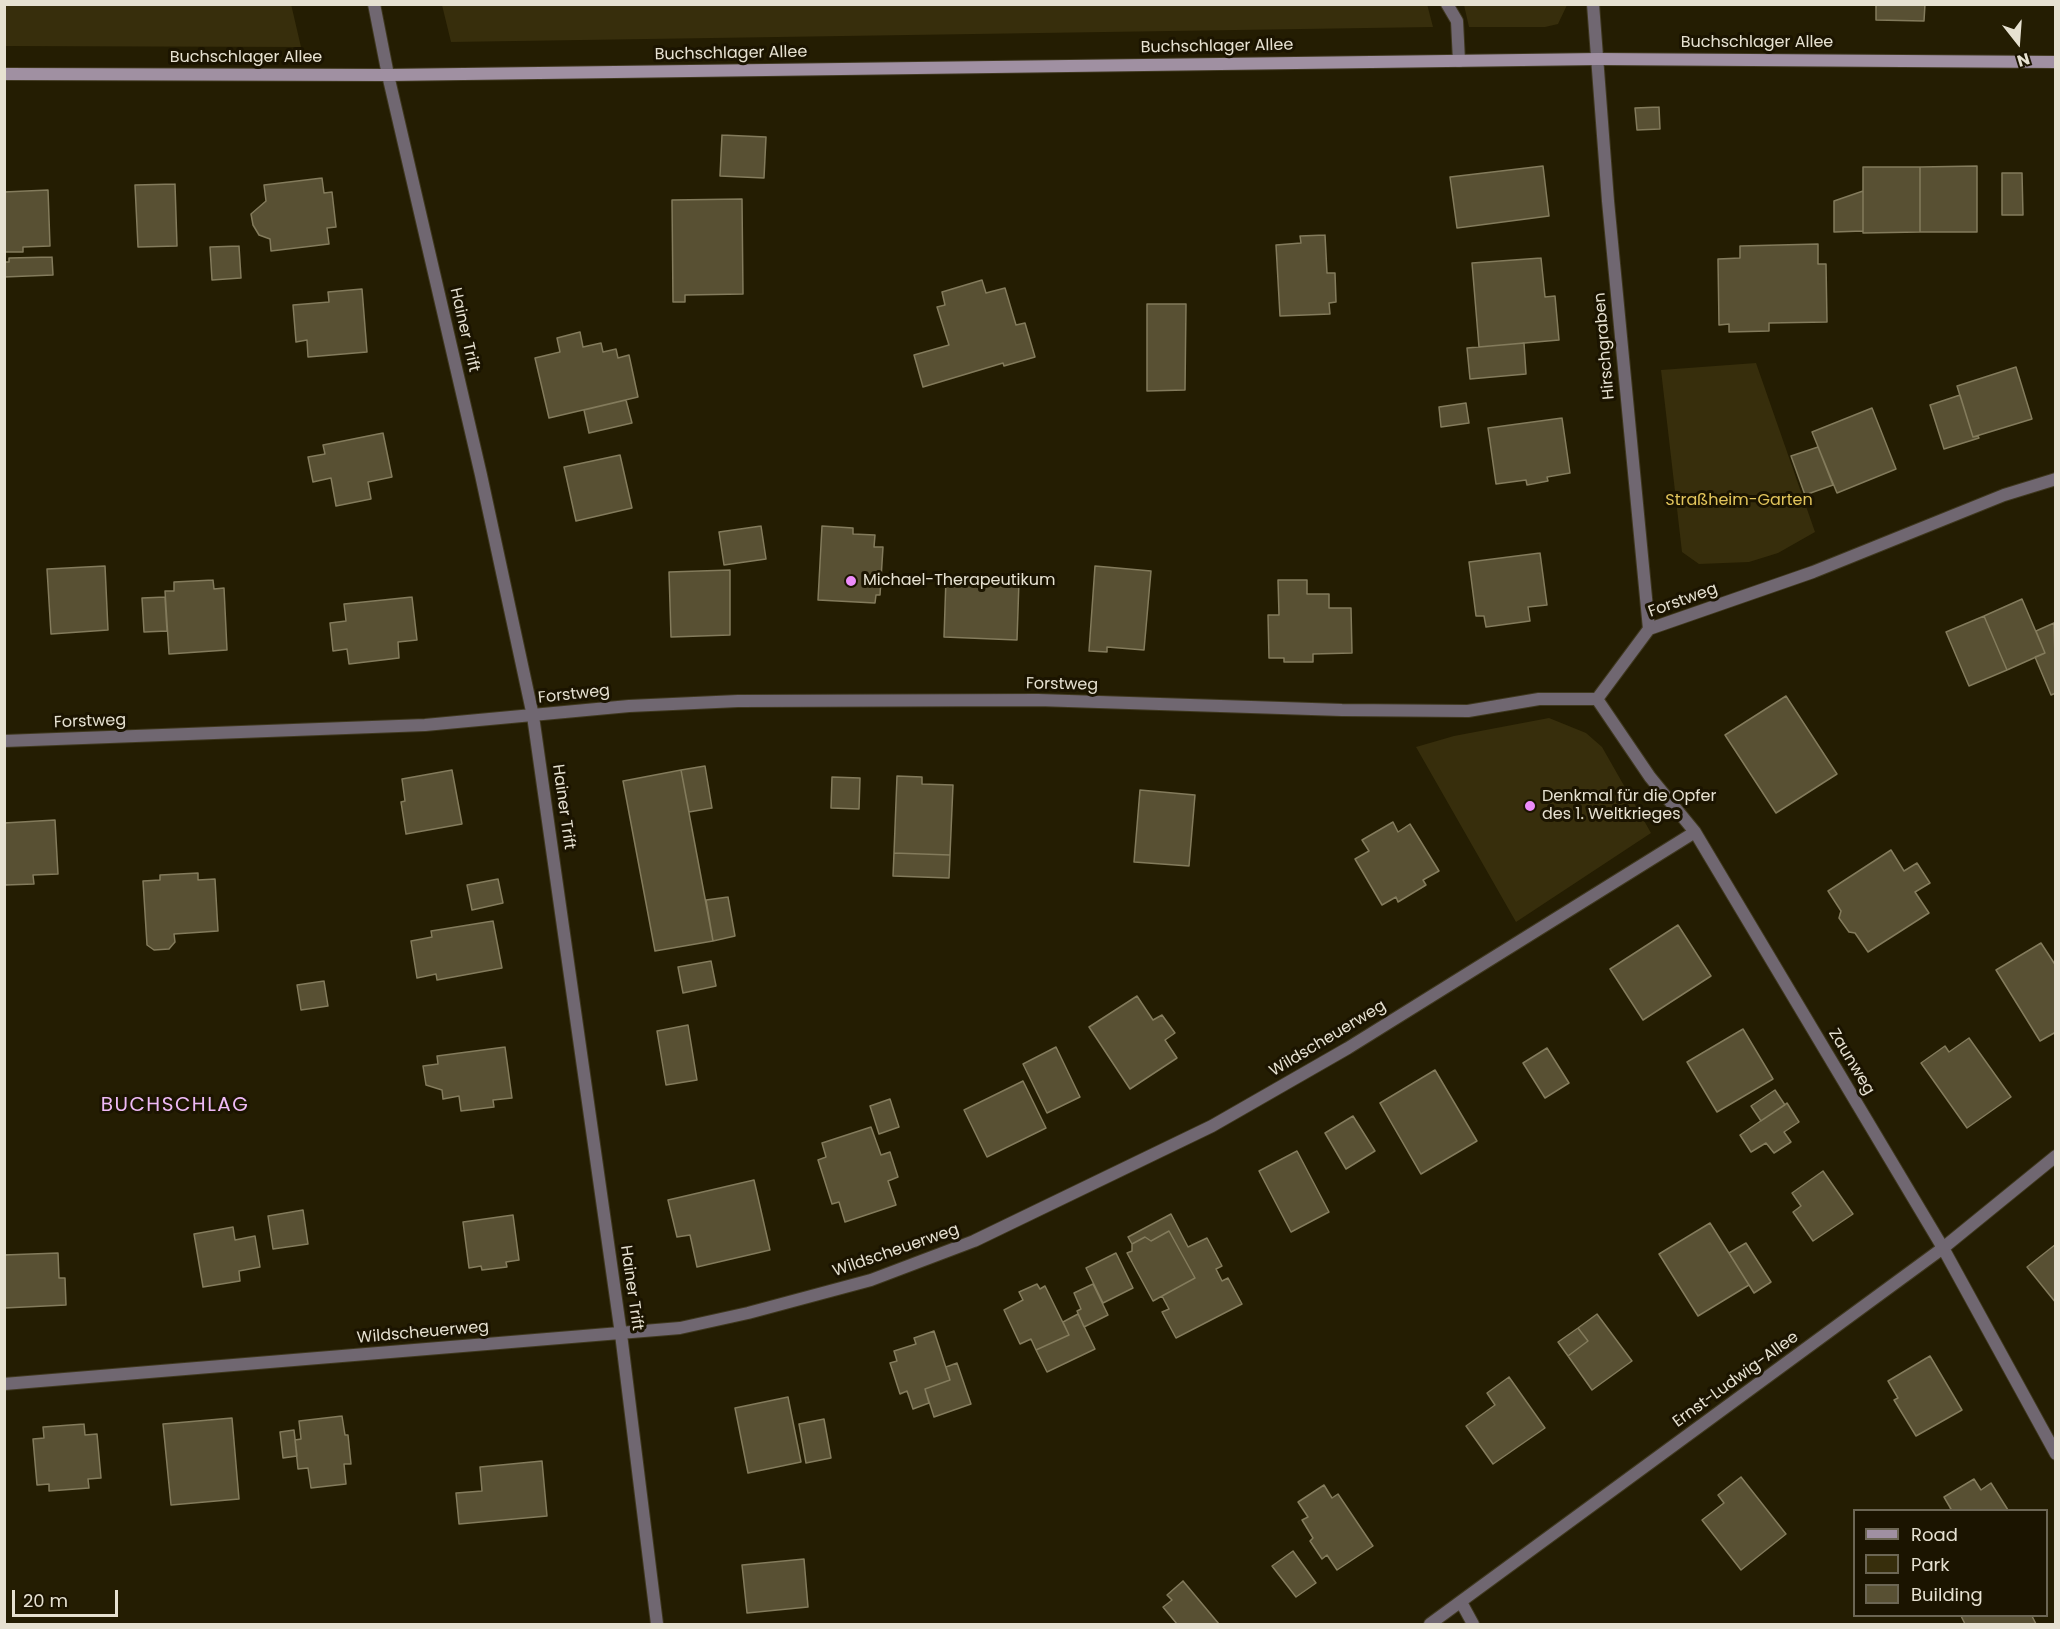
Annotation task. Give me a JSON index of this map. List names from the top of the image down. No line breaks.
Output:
{"streets":{"main road":["Buchschlager Allee"],"street":["Hainer Trift","Hirschgraben","Forstweg","Wildscheuerweg","Zaunweg","Ernst-Ludwig-Allee"]},"crossings":[["Buchschlager Allee","Hainer Trift"],["Buchschlager Allee","Hirschgraben"],["Hainer Trift","Forstweg"],["Hainer Trift","Wildscheuerweg"],["Hirschgraben","Forstweg"],["Forstweg","Zaunweg"],["Wildscheuerweg","Zaunweg"],["Zaunweg","Ernst-Ludwig-Allee"]],"districts":["BUCHSCHLAG"],"parks":["Straßheim-Garten"],"places":["Michael-Therapeutikum","Denkmal für die Opfer des 1. Weltkrieges"],"legend":["Road","Park","Building"],"scale_bar":"20 m","north":"bottom"}
